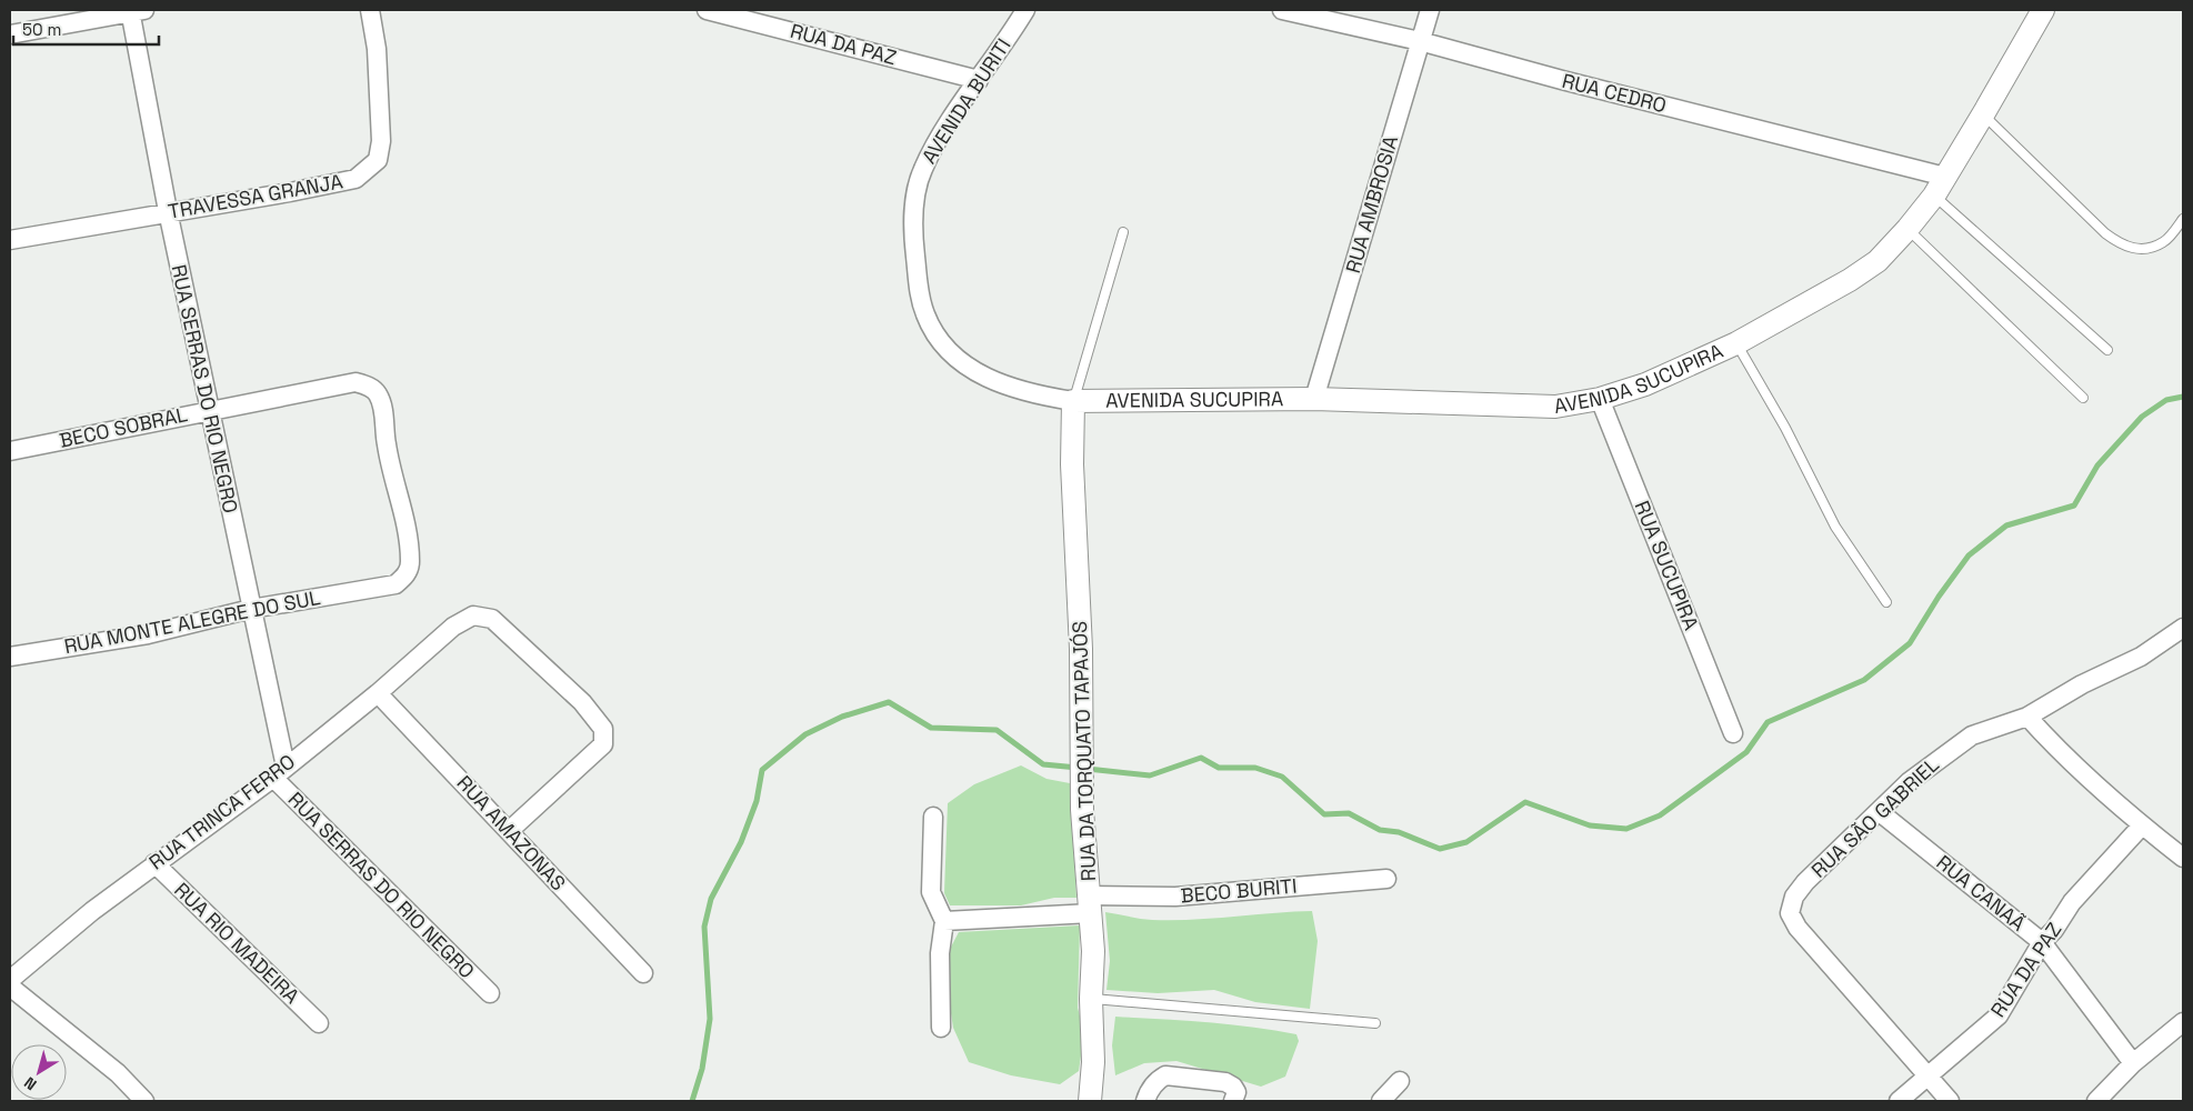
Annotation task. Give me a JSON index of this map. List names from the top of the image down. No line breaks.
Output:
{"streets":{"street":["RUA DA PAZ","RUA CEDRO","AVENIDA BURITI","TRAVESSA GRANJA","RUA AMBROSIA","AVENIDA SUCUPIRA","RUA SERRAS DO RIO NEGRO","BECO SOBRAL","RUA SUCUPIRA","RUA MONTE ALEGRE DO SUL","RUA DA TORQUATO TAPAJÓS","RUA TRINCA FERRO","RUA SÃO GABRIEL","RUA AMAZONAS","BECO BURITI","RUA CANAÃ","RUA RIO MADEIRA"]},"crossings":[["RUA DA PAZ","AVENIDA BURITI"],["RUA DA PAZ","RUA SÃO GABRIEL"],["RUA DA PAZ","RUA CANAÃ"],["RUA CEDRO","RUA AMBROSIA"],["RUA CEDRO","AVENIDA SUCUPIRA"],["AVENIDA BURITI","AVENIDA SUCUPIRA"],["AVENIDA BURITI","RUA DA TORQUATO TAPAJÓS"],["TRAVESSA GRANJA","RUA SERRAS DO RIO NEGRO"],["RUA AMBROSIA","AVENIDA SUCUPIRA"],["AVENIDA SUCUPIRA","RUA SUCUPIRA"],["AVENIDA SUCUPIRA","RUA DA TORQUATO TAPAJÓS"],["RUA SERRAS DO RIO NEGRO","BECO SOBRAL"],["RUA SERRAS DO RIO NEGRO","RUA MONTE ALEGRE DO SUL"],["RUA SERRAS DO RIO NEGRO","RUA TRINCA FERRO"],["BECO SOBRAL","RUA MONTE ALEGRE DO SUL"],["RUA DA TORQUATO TAPAJÓS","BECO BURITI"],["RUA TRINCA FERRO","RUA AMAZONAS"],["RUA TRINCA FERRO","RUA RIO MADEIRA"],["RUA SÃO GABRIEL","RUA CANAÃ"]],"scale_bar":"50 m","north":"bottom left"}
